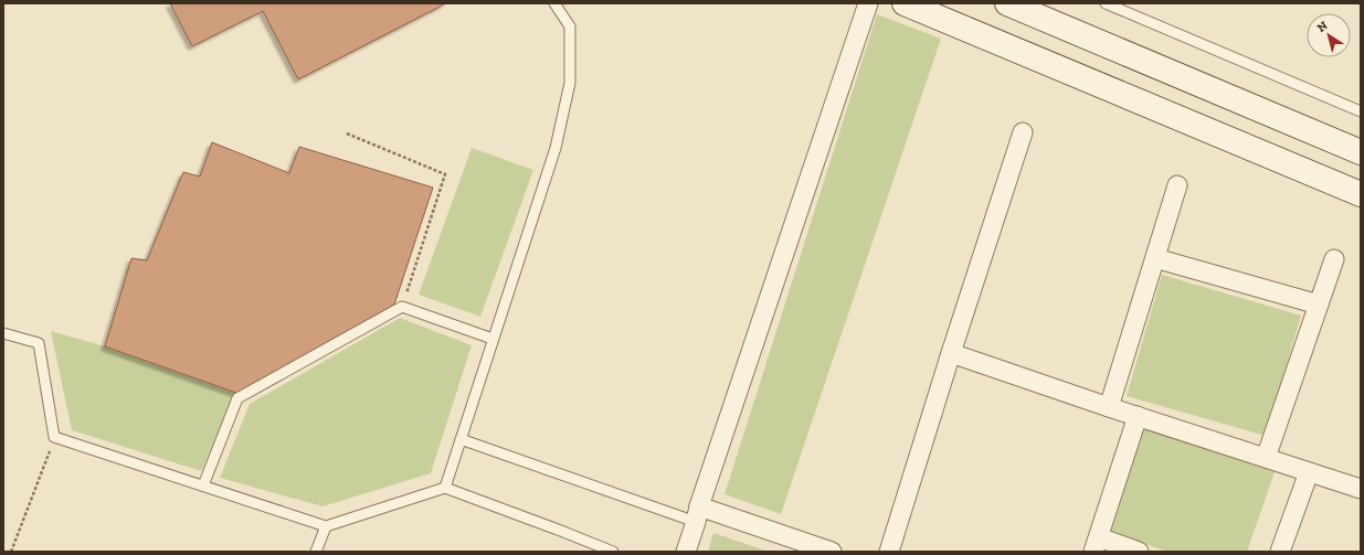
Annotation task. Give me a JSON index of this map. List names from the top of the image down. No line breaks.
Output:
{"north":"top left"}
